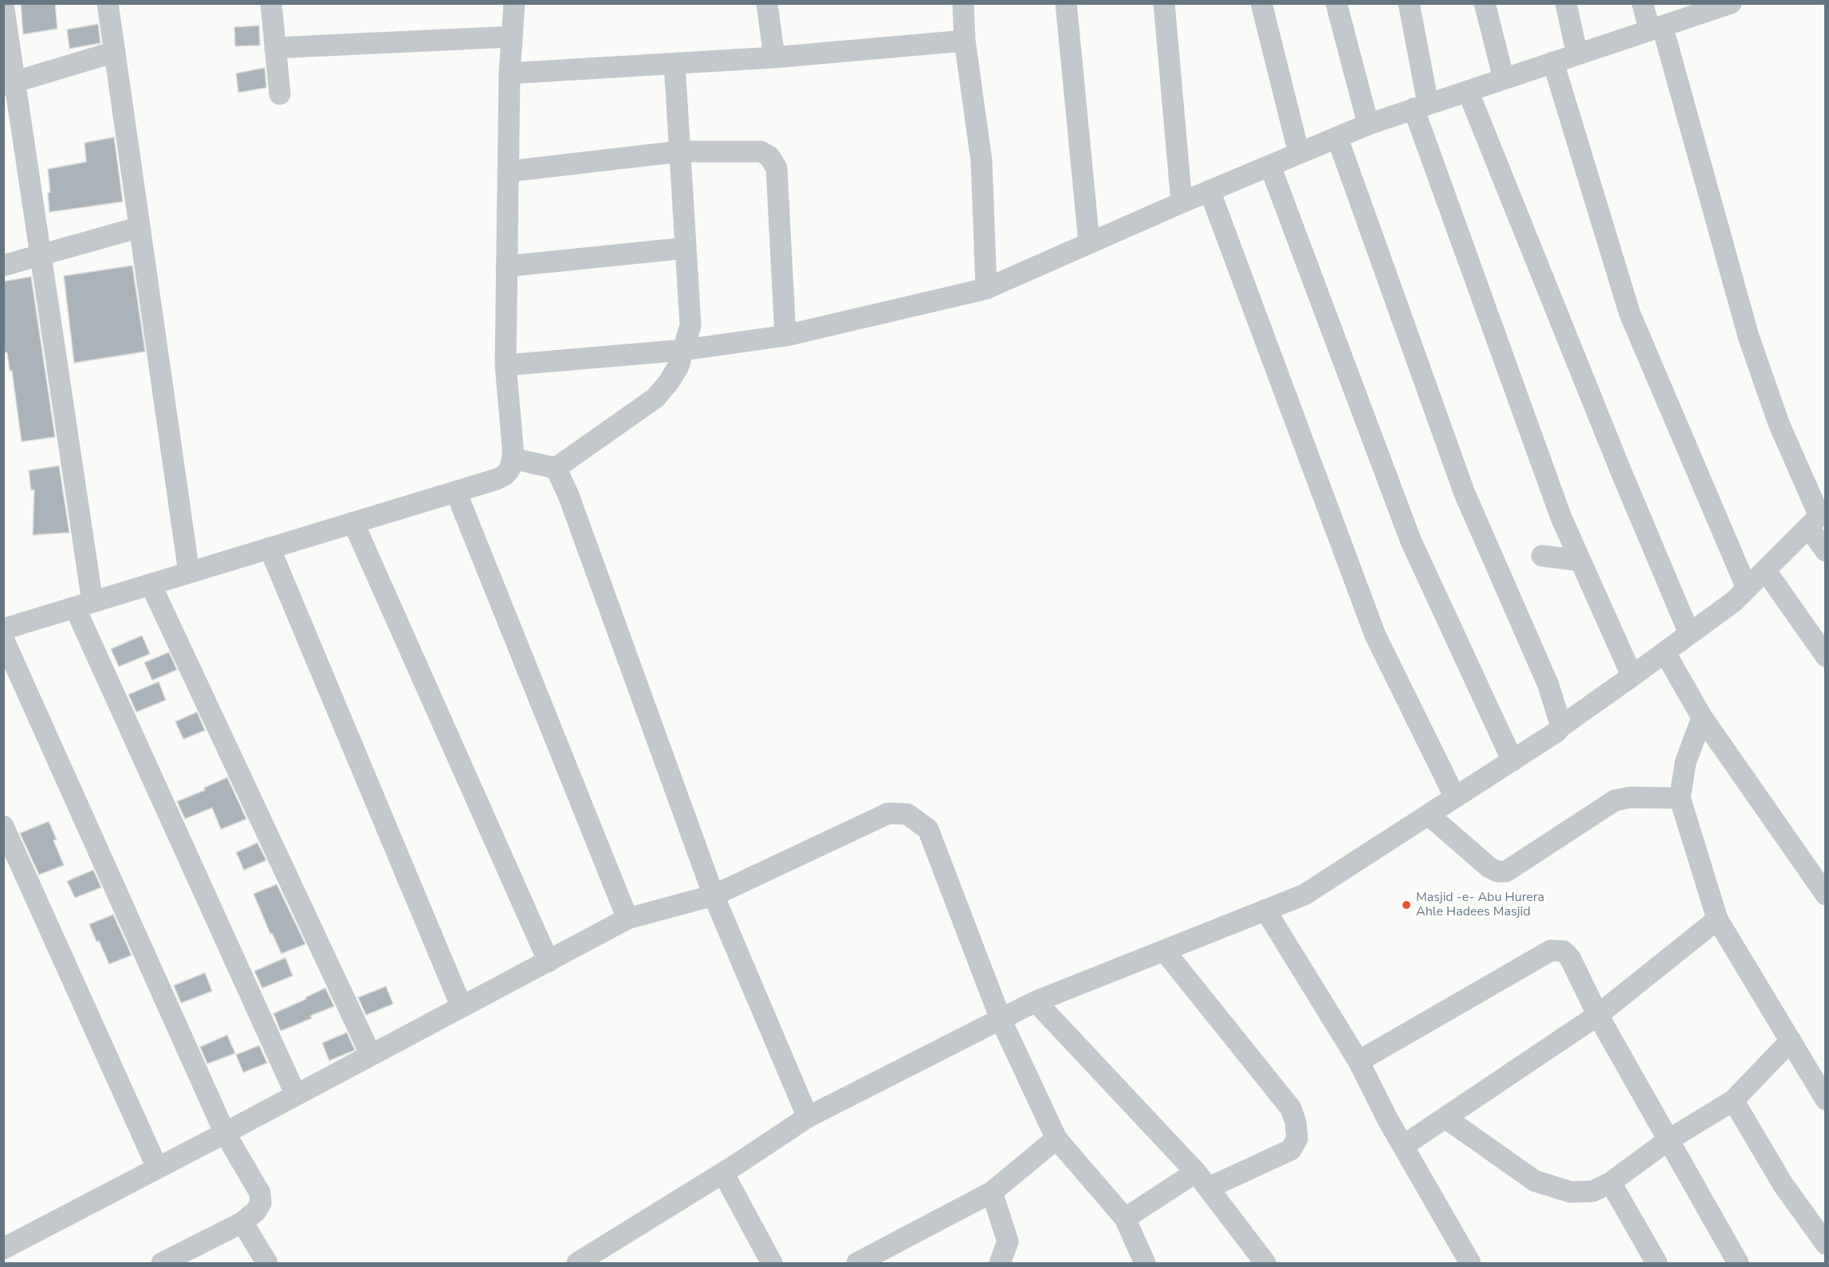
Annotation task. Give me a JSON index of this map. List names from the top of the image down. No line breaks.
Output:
{"places":["Masjid -e- Abu Hurera Ahle Hadees Masjid"]}
